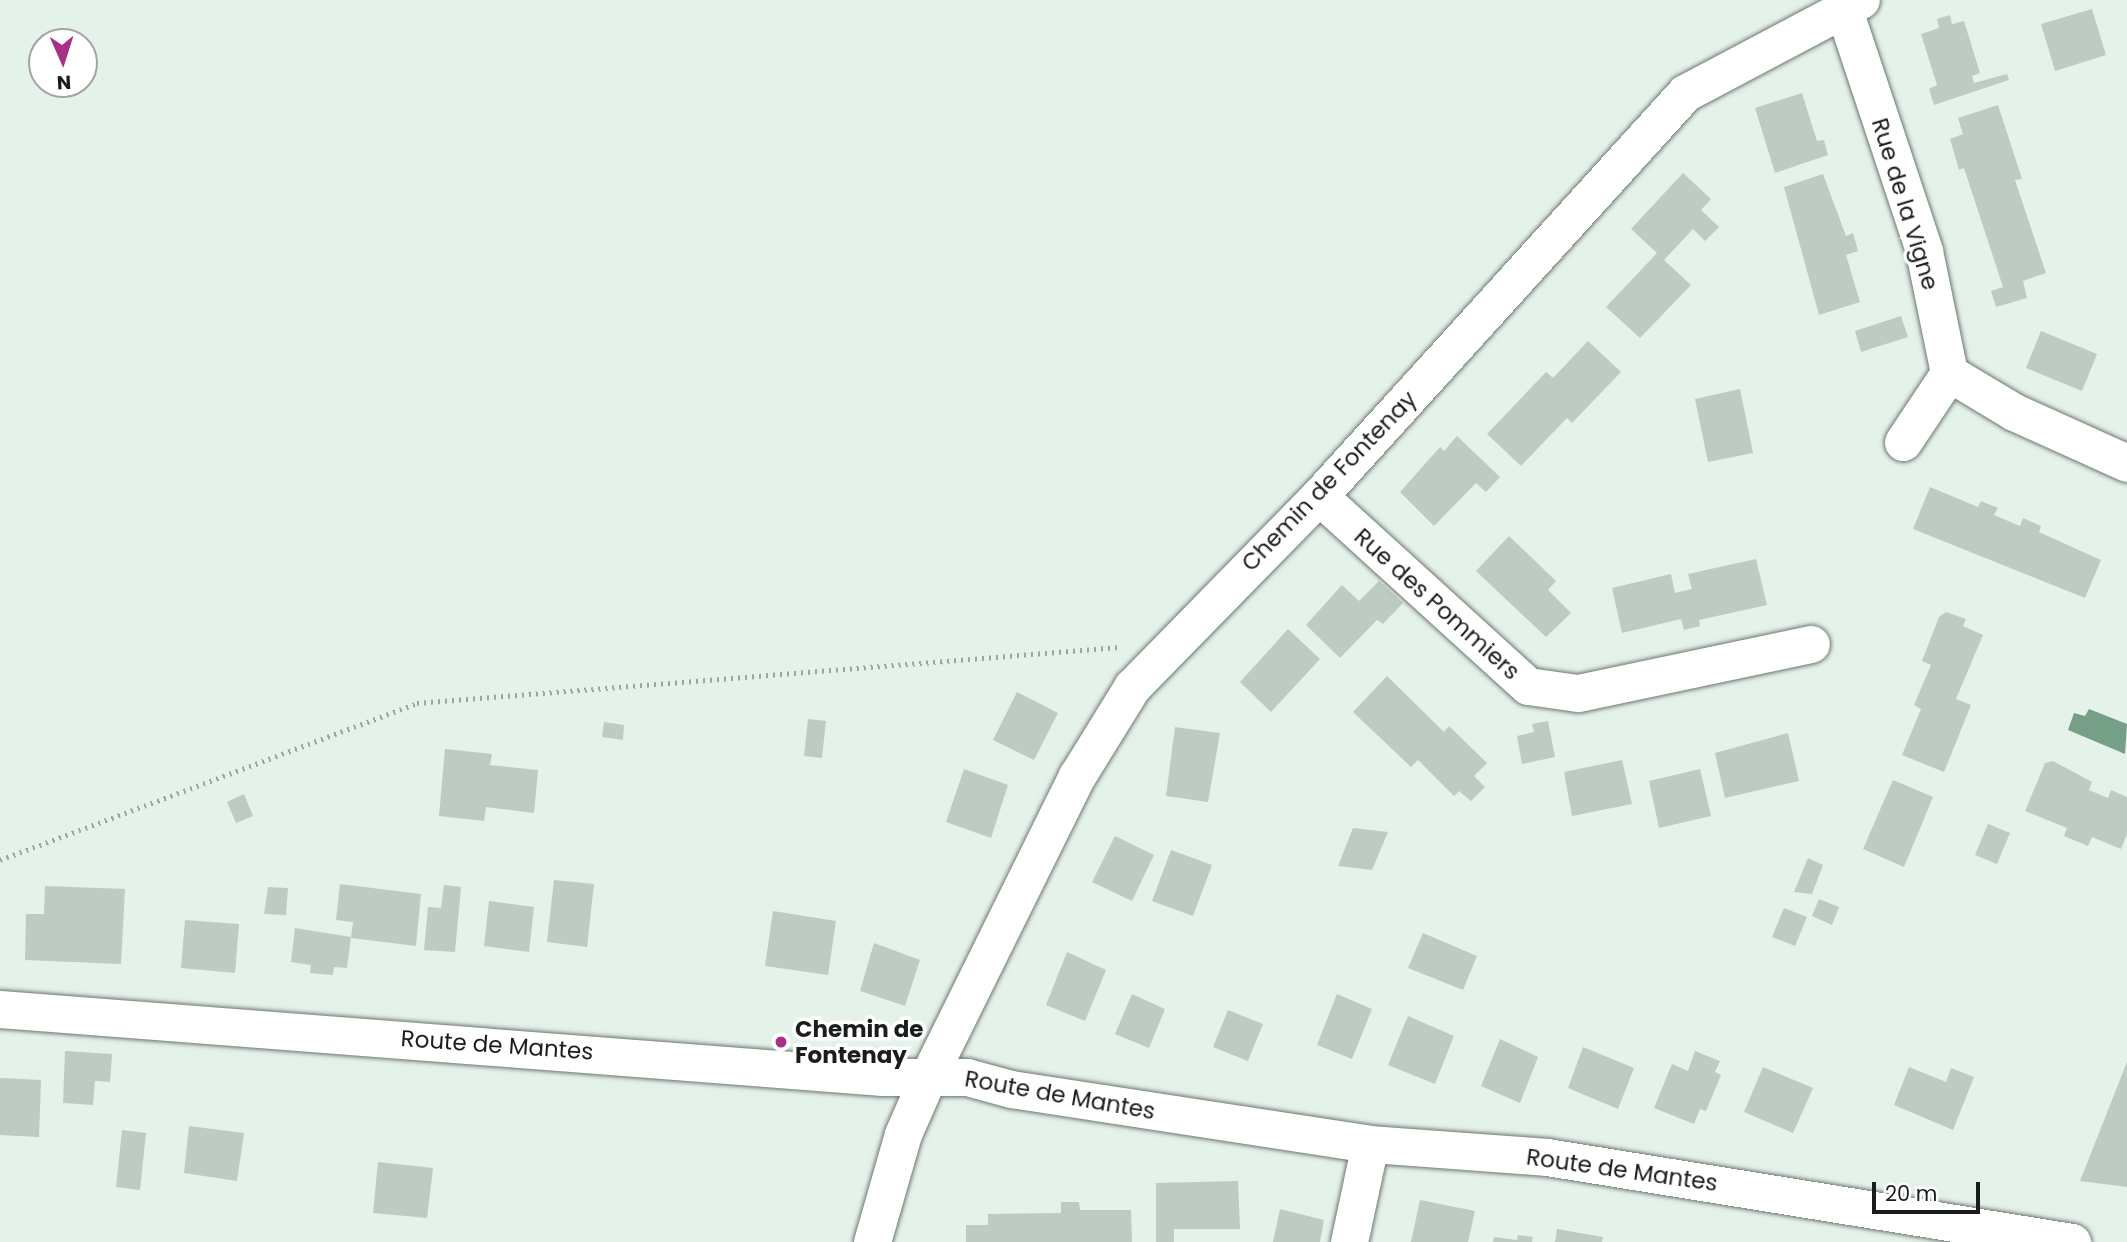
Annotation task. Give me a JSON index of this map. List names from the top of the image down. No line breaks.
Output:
{"streets":{"street":["Rue de la Vigne","Chemin de Fontenay","Rue des Pommiers","Route de Mantes"]},"crossings":[["Rue de la Vigne","Chemin de Fontenay"],["Chemin de Fontenay","Rue des Pommiers"],["Chemin de Fontenay","Route de Mantes"]],"places":["Chemin de Fontenay"],"scale_bar":"20 m","north":"bottom"}
